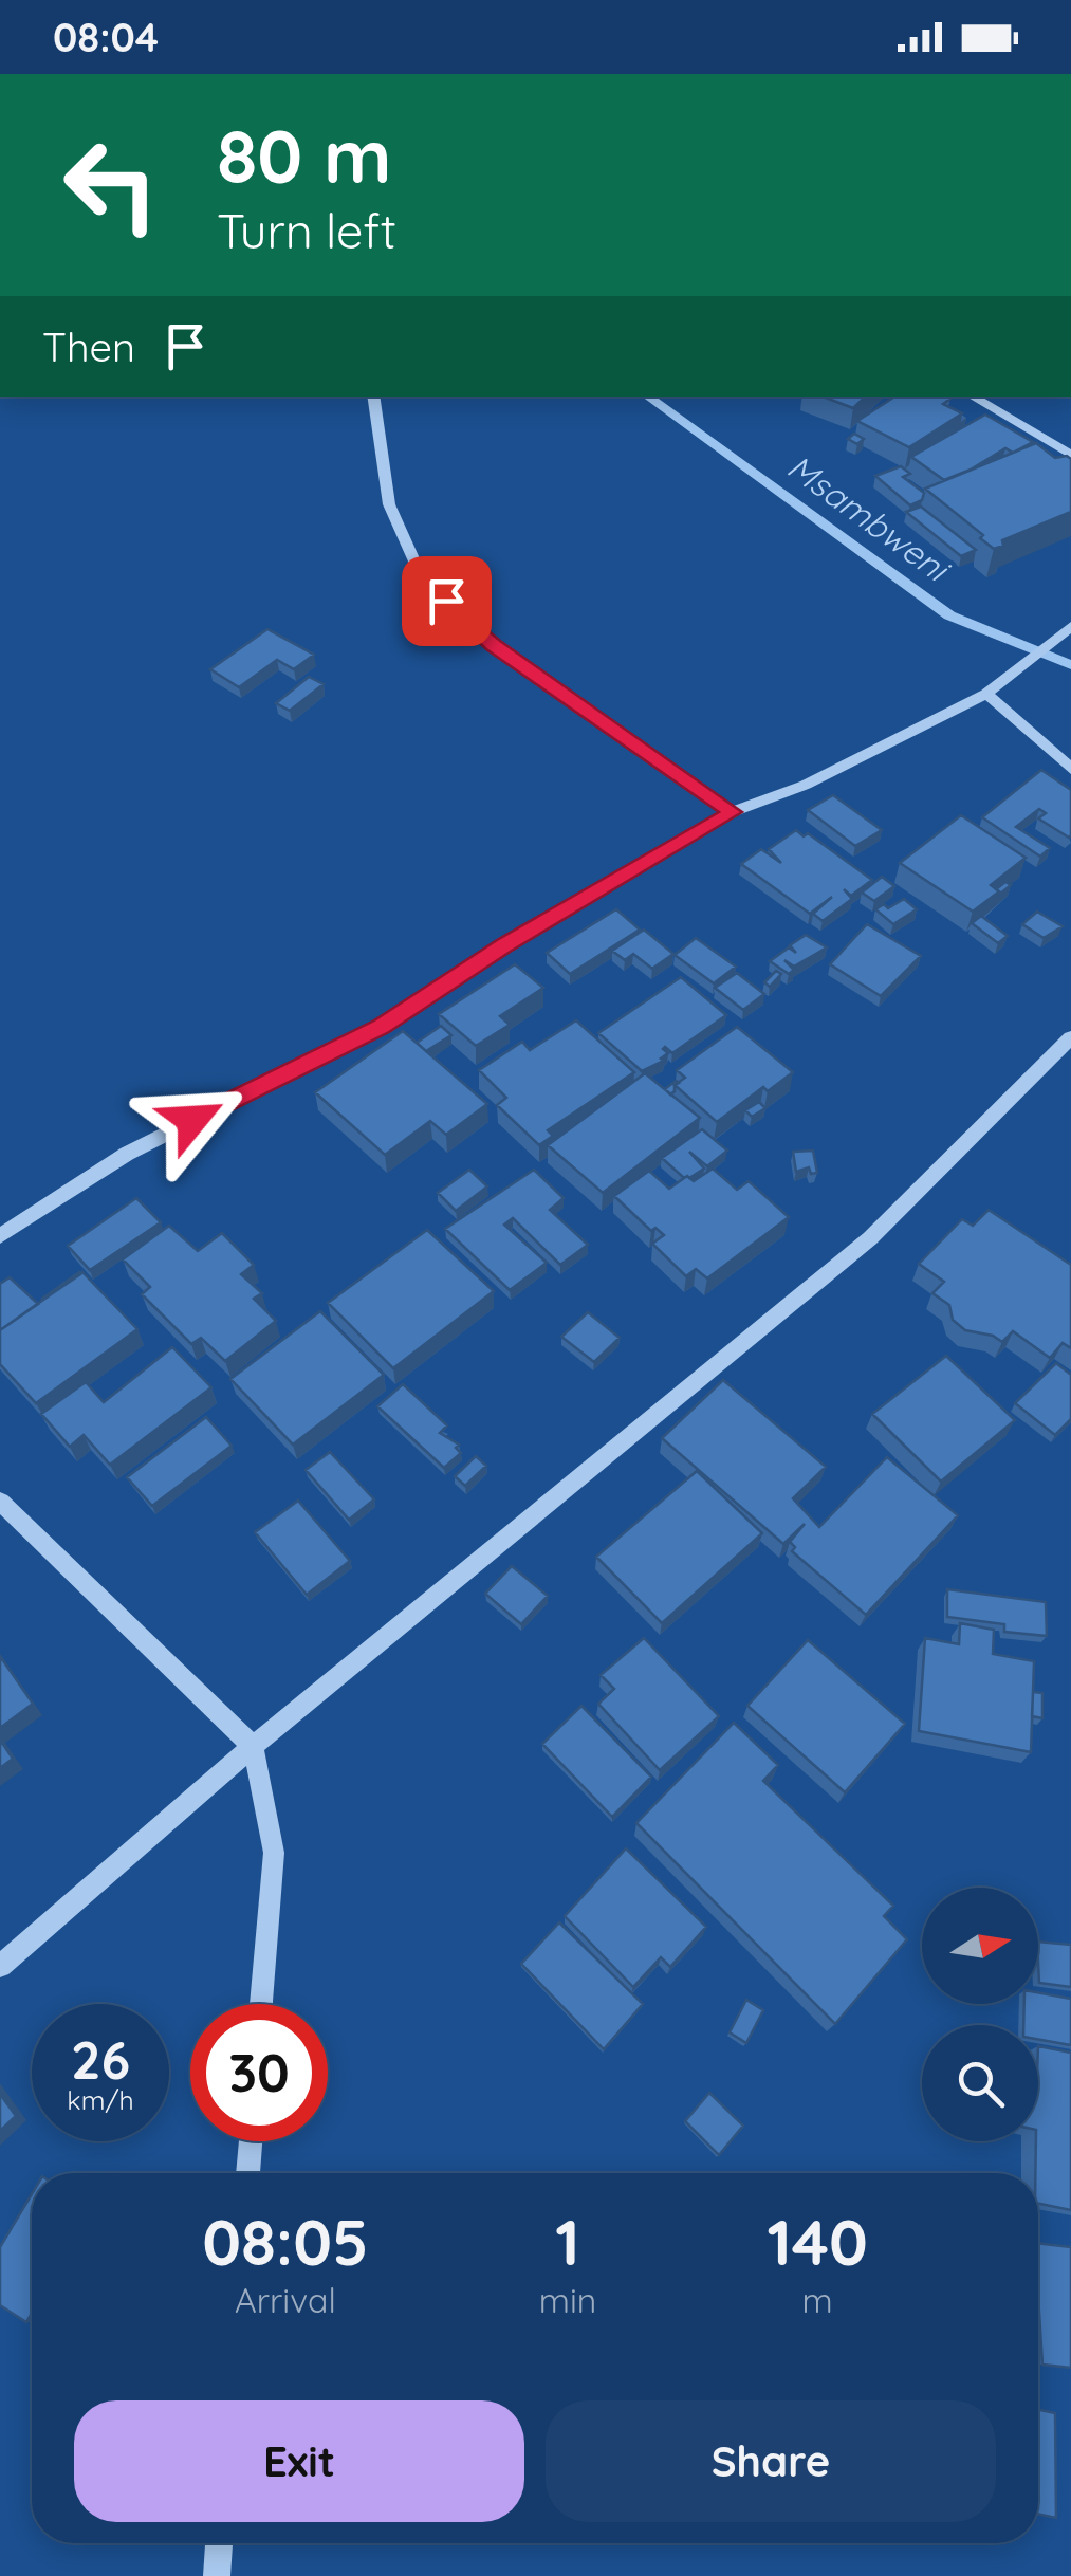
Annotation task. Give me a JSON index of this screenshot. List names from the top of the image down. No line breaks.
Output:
{"water":["Msambweni"],"north":"right","page":{"status":"08:04","turn":["80 m","Turn left"],"then":"Then","speed":"26 km/h","limit":"30","eta":["08:05","Arrival","1","min","140","m"],"buttons":["Exit","Share"]}}
